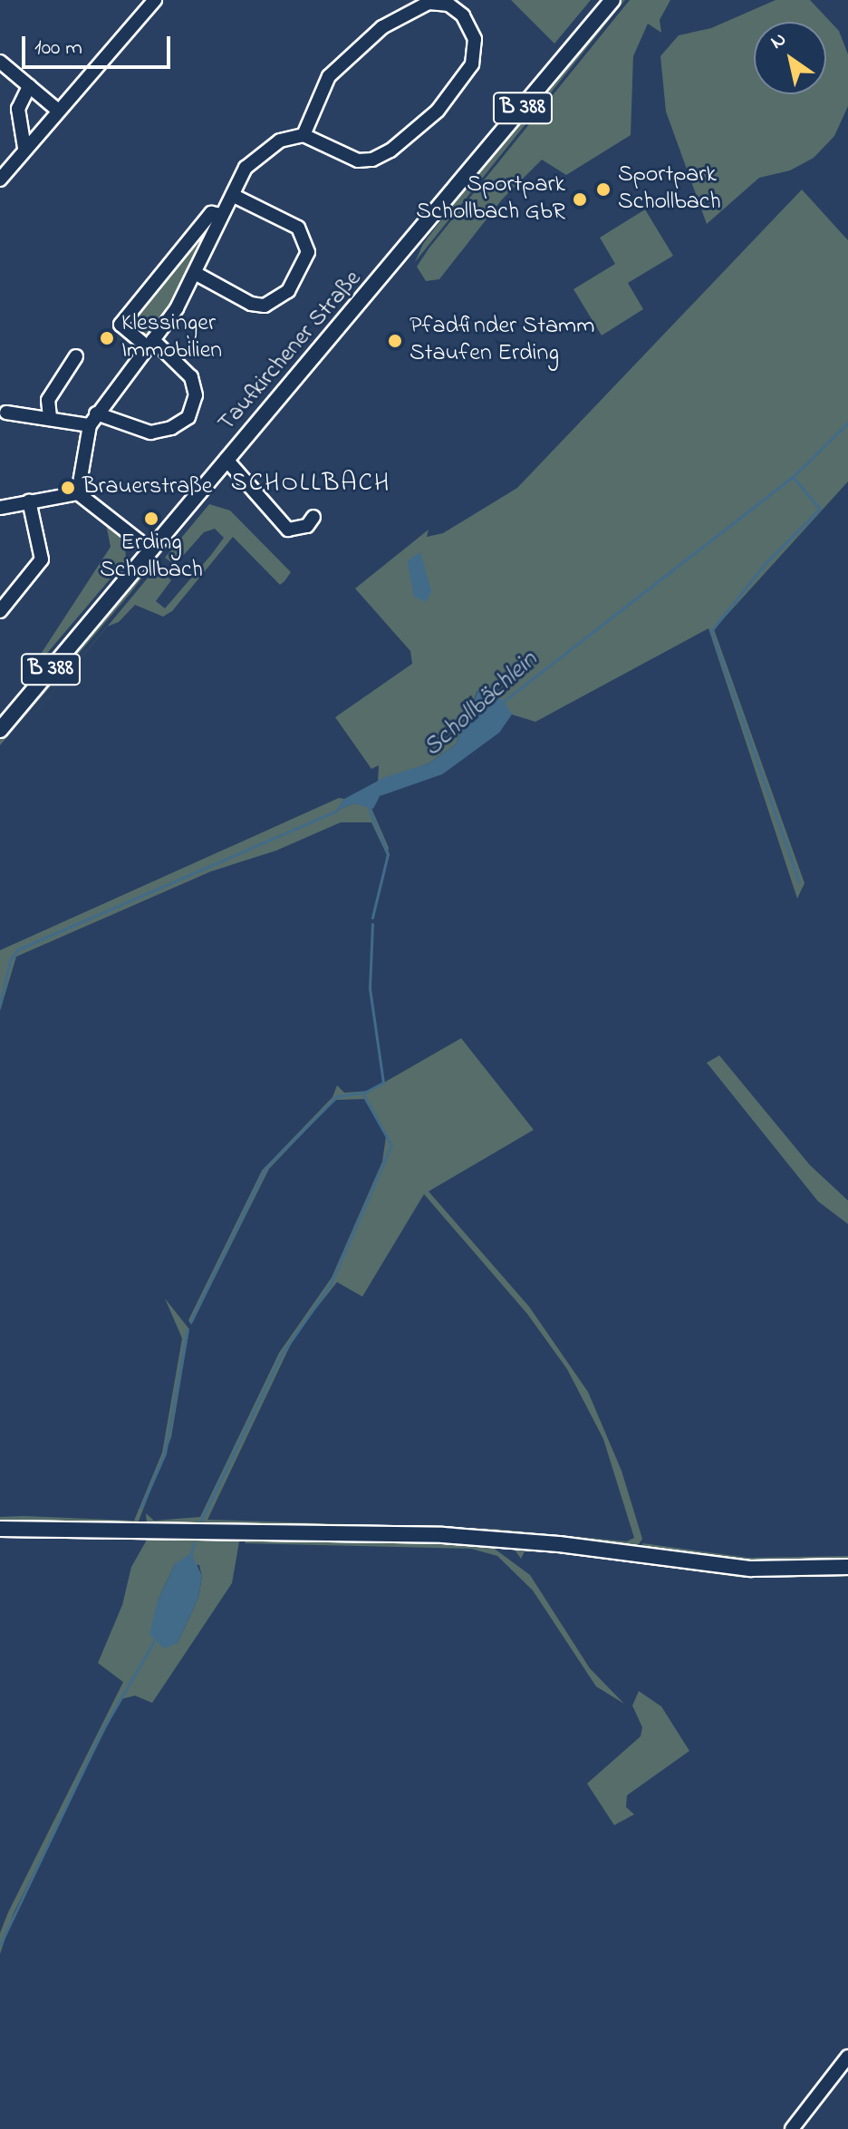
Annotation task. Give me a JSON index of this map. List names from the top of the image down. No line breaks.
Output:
{"streets":{"main road":["B 388","Taufkirchener Straße"]},"districts":["SCHOLLBACH"],"water":["Schollbächlein"],"places":["Sportpark Schollbach","Sportpark Schollbach GbR","Klessinger Immobilien","Pfadfinder Stamm Staufen Erding","Brauerstraße","Erding Schollbach"],"scale_bar":"100 m","north":"top left"}
